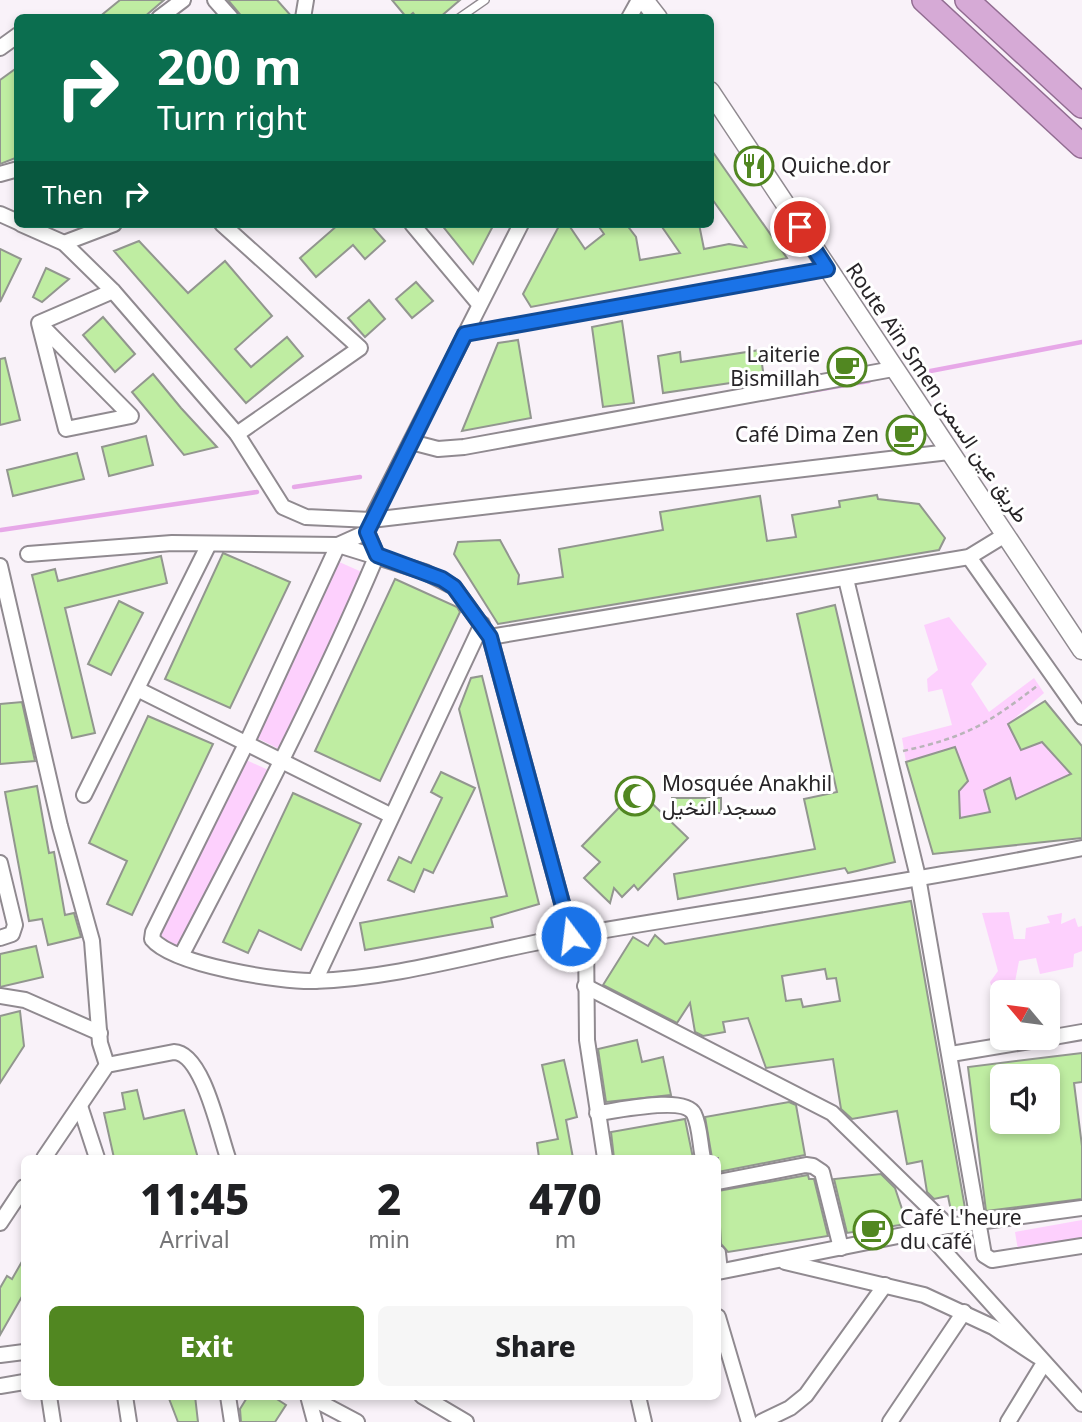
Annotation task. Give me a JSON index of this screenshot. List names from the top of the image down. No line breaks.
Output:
{"streets":{"street":["Route Aïn Smen طريق عين السمن"]},"places":{"restaurant":["Quiche.dor"],"cafe":["Laiterie Bismillah","Café Dima Zen","Café L'heure du café"],"mosque":["Mosquée Anakhil مسجد النخيل"]},"north":"top left","page":{"turn":["200 m","Turn right"],"then":"Then","eta":["11:45","Arrival","2","min","470","m"],"buttons":["Exit","Share"]}}
